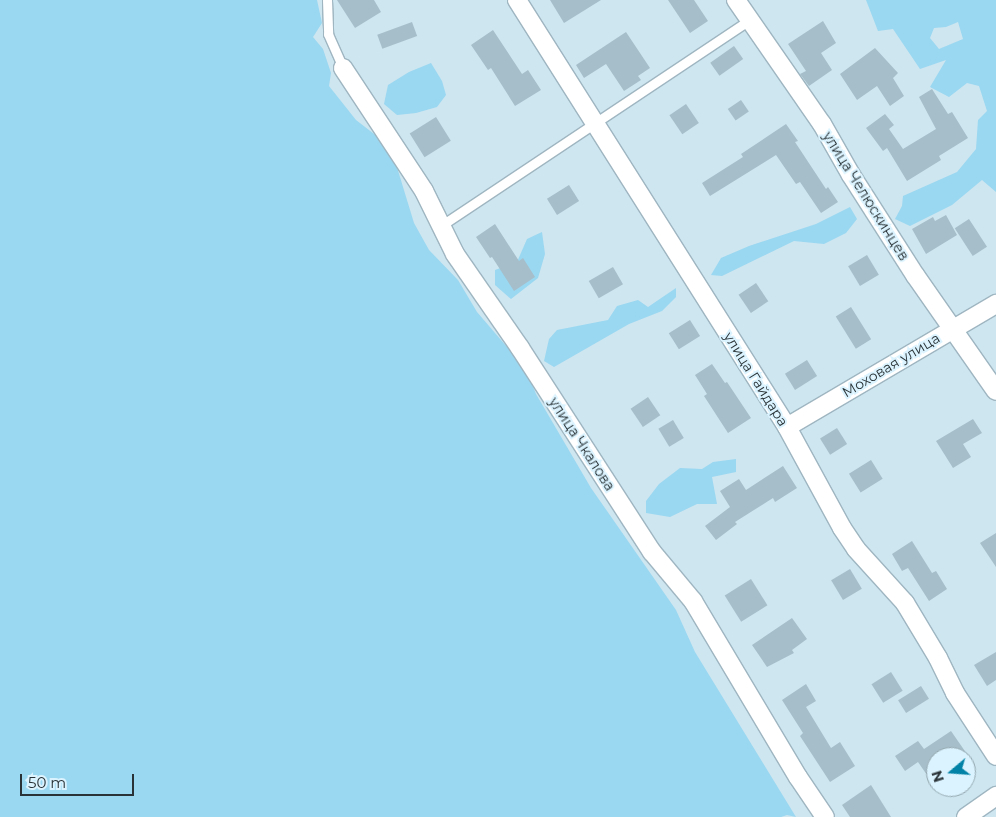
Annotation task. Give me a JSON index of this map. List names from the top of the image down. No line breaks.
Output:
{"streets":{"street":["улица Челюскинцев","Моховая улица","улица Гайдара","улица Чкалова"]},"crossings":[["улица Челюскинцев","Моховая улица"],["Моховая улица","улица Гайдара"]],"scale_bar":"50 m","north":"left"}
